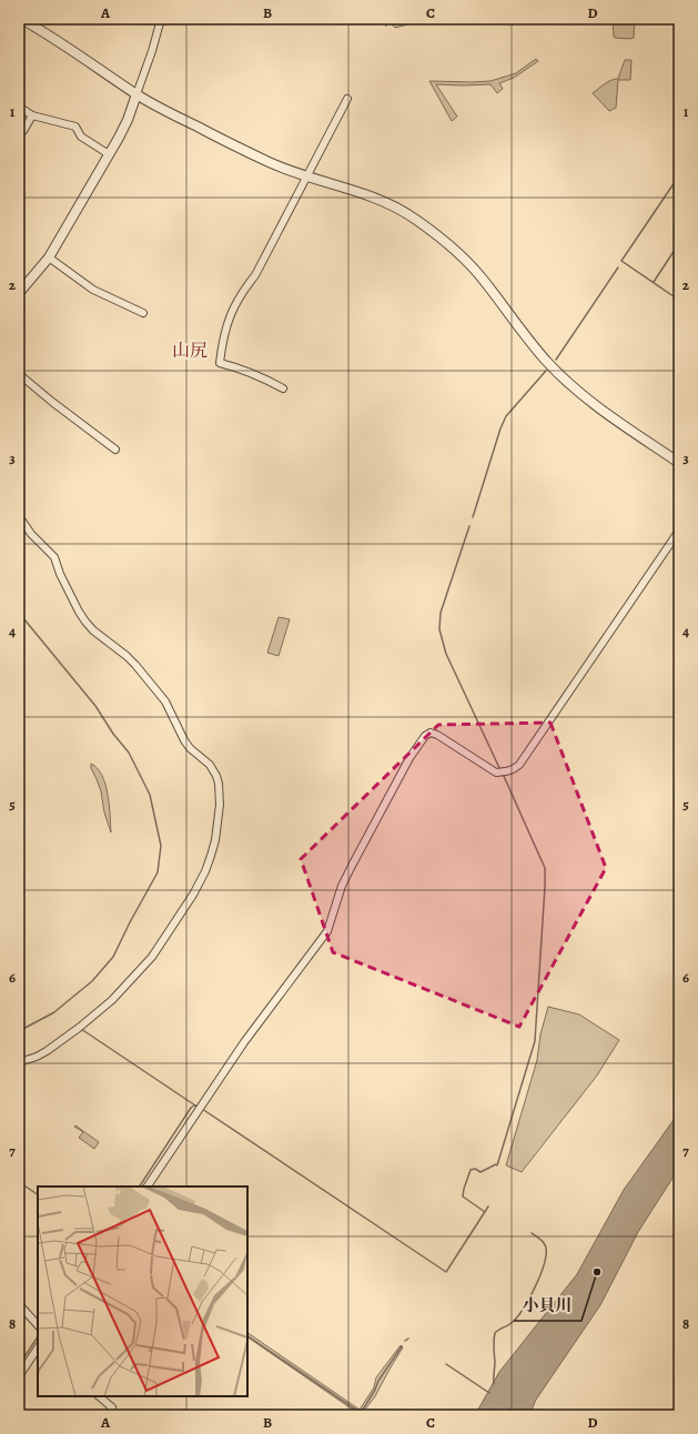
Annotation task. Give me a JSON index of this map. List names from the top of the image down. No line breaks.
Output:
{"districts":["山尻"],"places":["小貝川"],"grid":{"columns":["A","B","C","D"],"rows":["1","2","3","4","5","6","7","8"]}}
